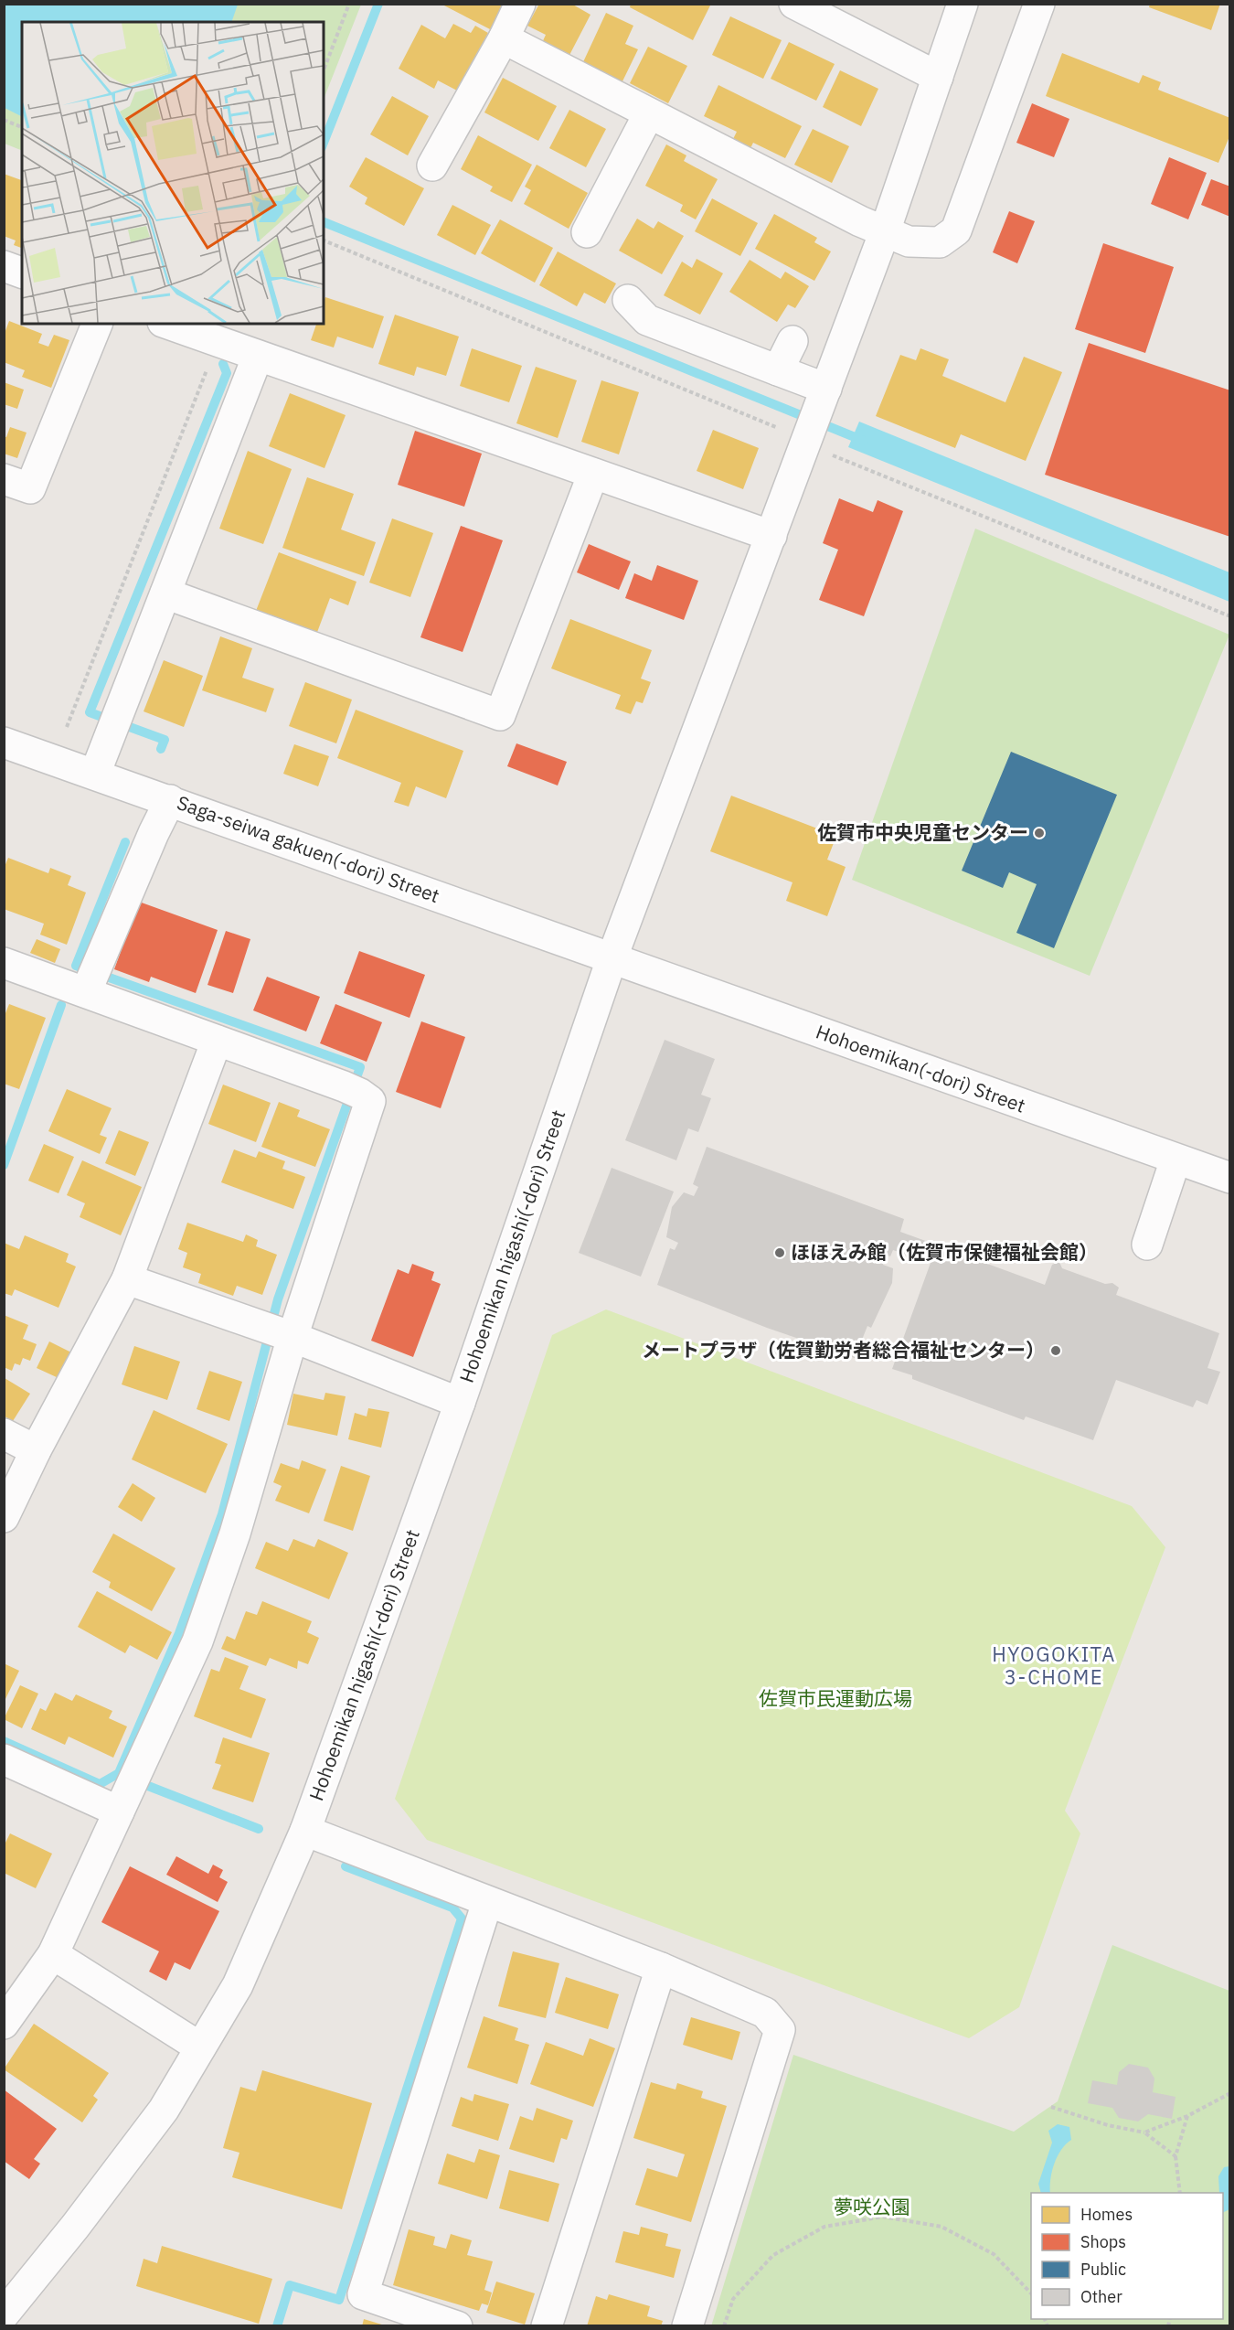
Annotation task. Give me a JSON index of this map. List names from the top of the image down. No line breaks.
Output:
{"streets":{"street":["Saga-seiwa gakuen(-dori) Street","Hohoemikan(-dori) Street","Hohoemikan higashi(-dori) Street"]},"crossings":[["Saga-seiwa gakuen(-dori) Street","Hohoemikan(-dori) Street"],["Saga-seiwa gakuen(-dori) Street","Hohoemikan higashi(-dori) Street"],["Hohoemikan(-dori) Street","Hohoemikan higashi(-dori) Street"]],"districts":["HYOGOKITA 3-CHOME"],"parks":["佐賀市民運動広場","夢咲公園"],"places":["佐賀市中央児童センター","ほほえみ館（佐賀市保健福祉会館）","メートプラザ（佐賀勤労者総合福祉センター）"],"legend":["Homes","Shops","Public","Other"]}
